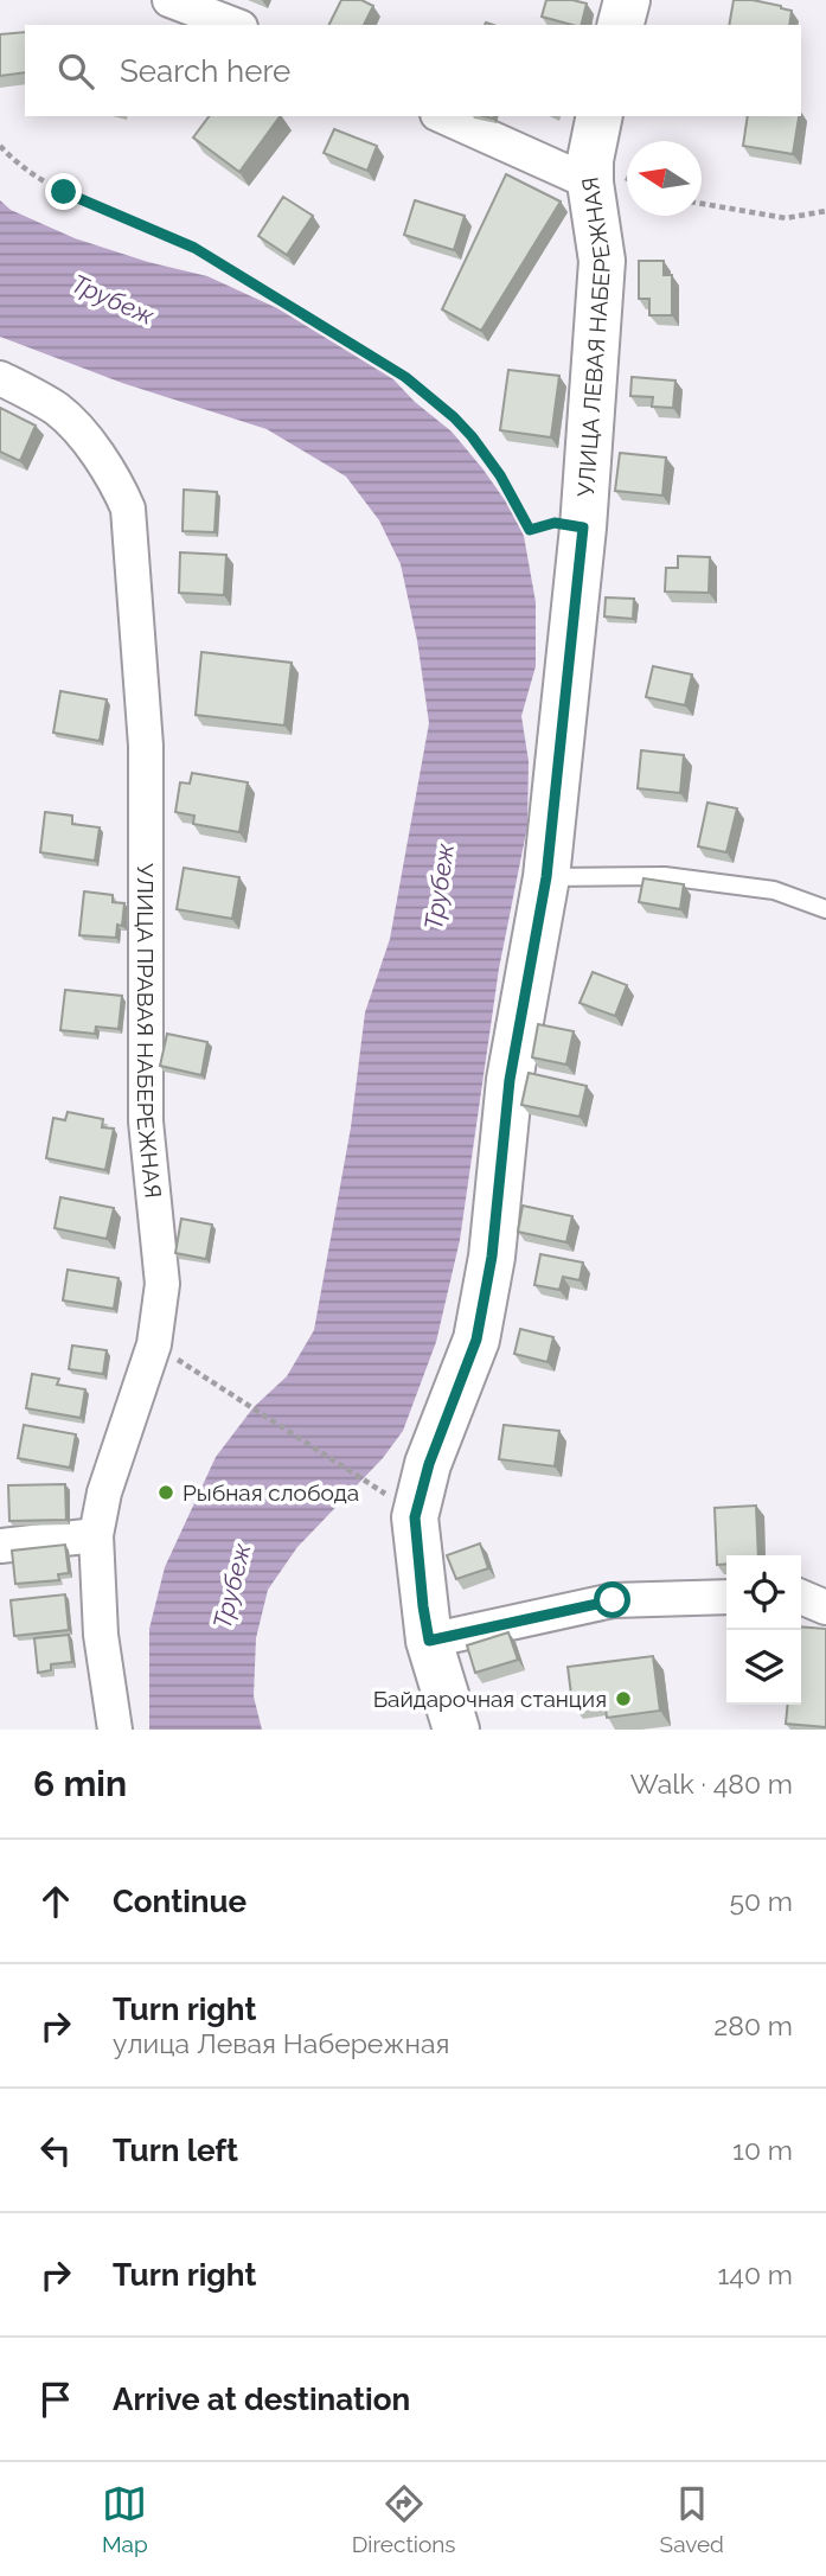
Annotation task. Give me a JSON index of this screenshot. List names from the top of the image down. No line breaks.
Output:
{"streets":{"street":["УЛИЦА ЛЕВАЯ НАБЕРЕЖНАЯ","УЛИЦА ПРАВАЯ НАБЕРЕЖНАЯ"]},"water":["Трубеж"],"places":["Рыбная слобода","Байдарочная станция"],"north":"left","page":{"search":"Search here","heading":["6 min","Walk · 480 m"],"list":[["Continue","50 m"],["Turn right","улица Левая Набережная","280 m"],["Turn left","10 m"],["Turn right","140 m"],"Arrive at destination"],"nav":["Map","Directions","Saved"]}}
